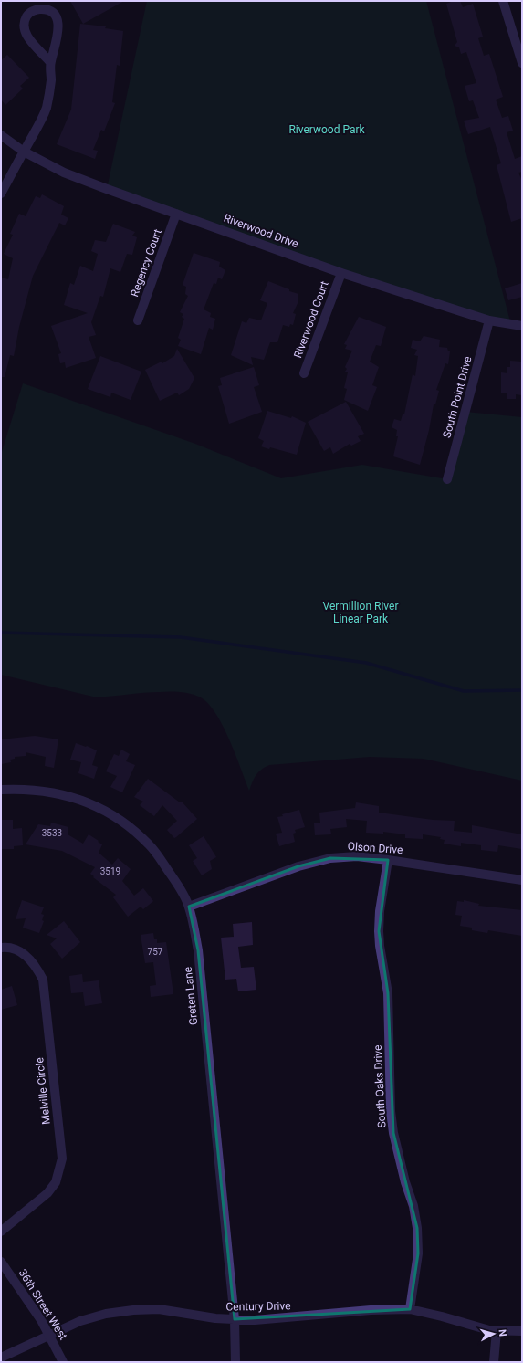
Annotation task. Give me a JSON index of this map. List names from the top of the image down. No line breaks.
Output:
{"streets":{"street":["Riverwood Drive","Regency Court","Riverwood Court","South Point Drive","Olson Drive","Greten Lane","South Oaks Drive","Melville Circle","36th Street West","Century Drive"]},"crossings":[["Riverwood Drive","Regency Court"],["Riverwood Drive","Riverwood Court"],["Riverwood Drive","South Point Drive"],["Olson Drive","Greten Lane"],["Olson Drive","South Oaks Drive"],["Greten Lane","Century Drive"],["South Oaks Drive","Century Drive"],["36th Street West","Century Drive"]],"parks":["Riverwood Park","Vermillion River Linear Park"],"house_numbers":["3533","3519","757"],"north":"right"}
